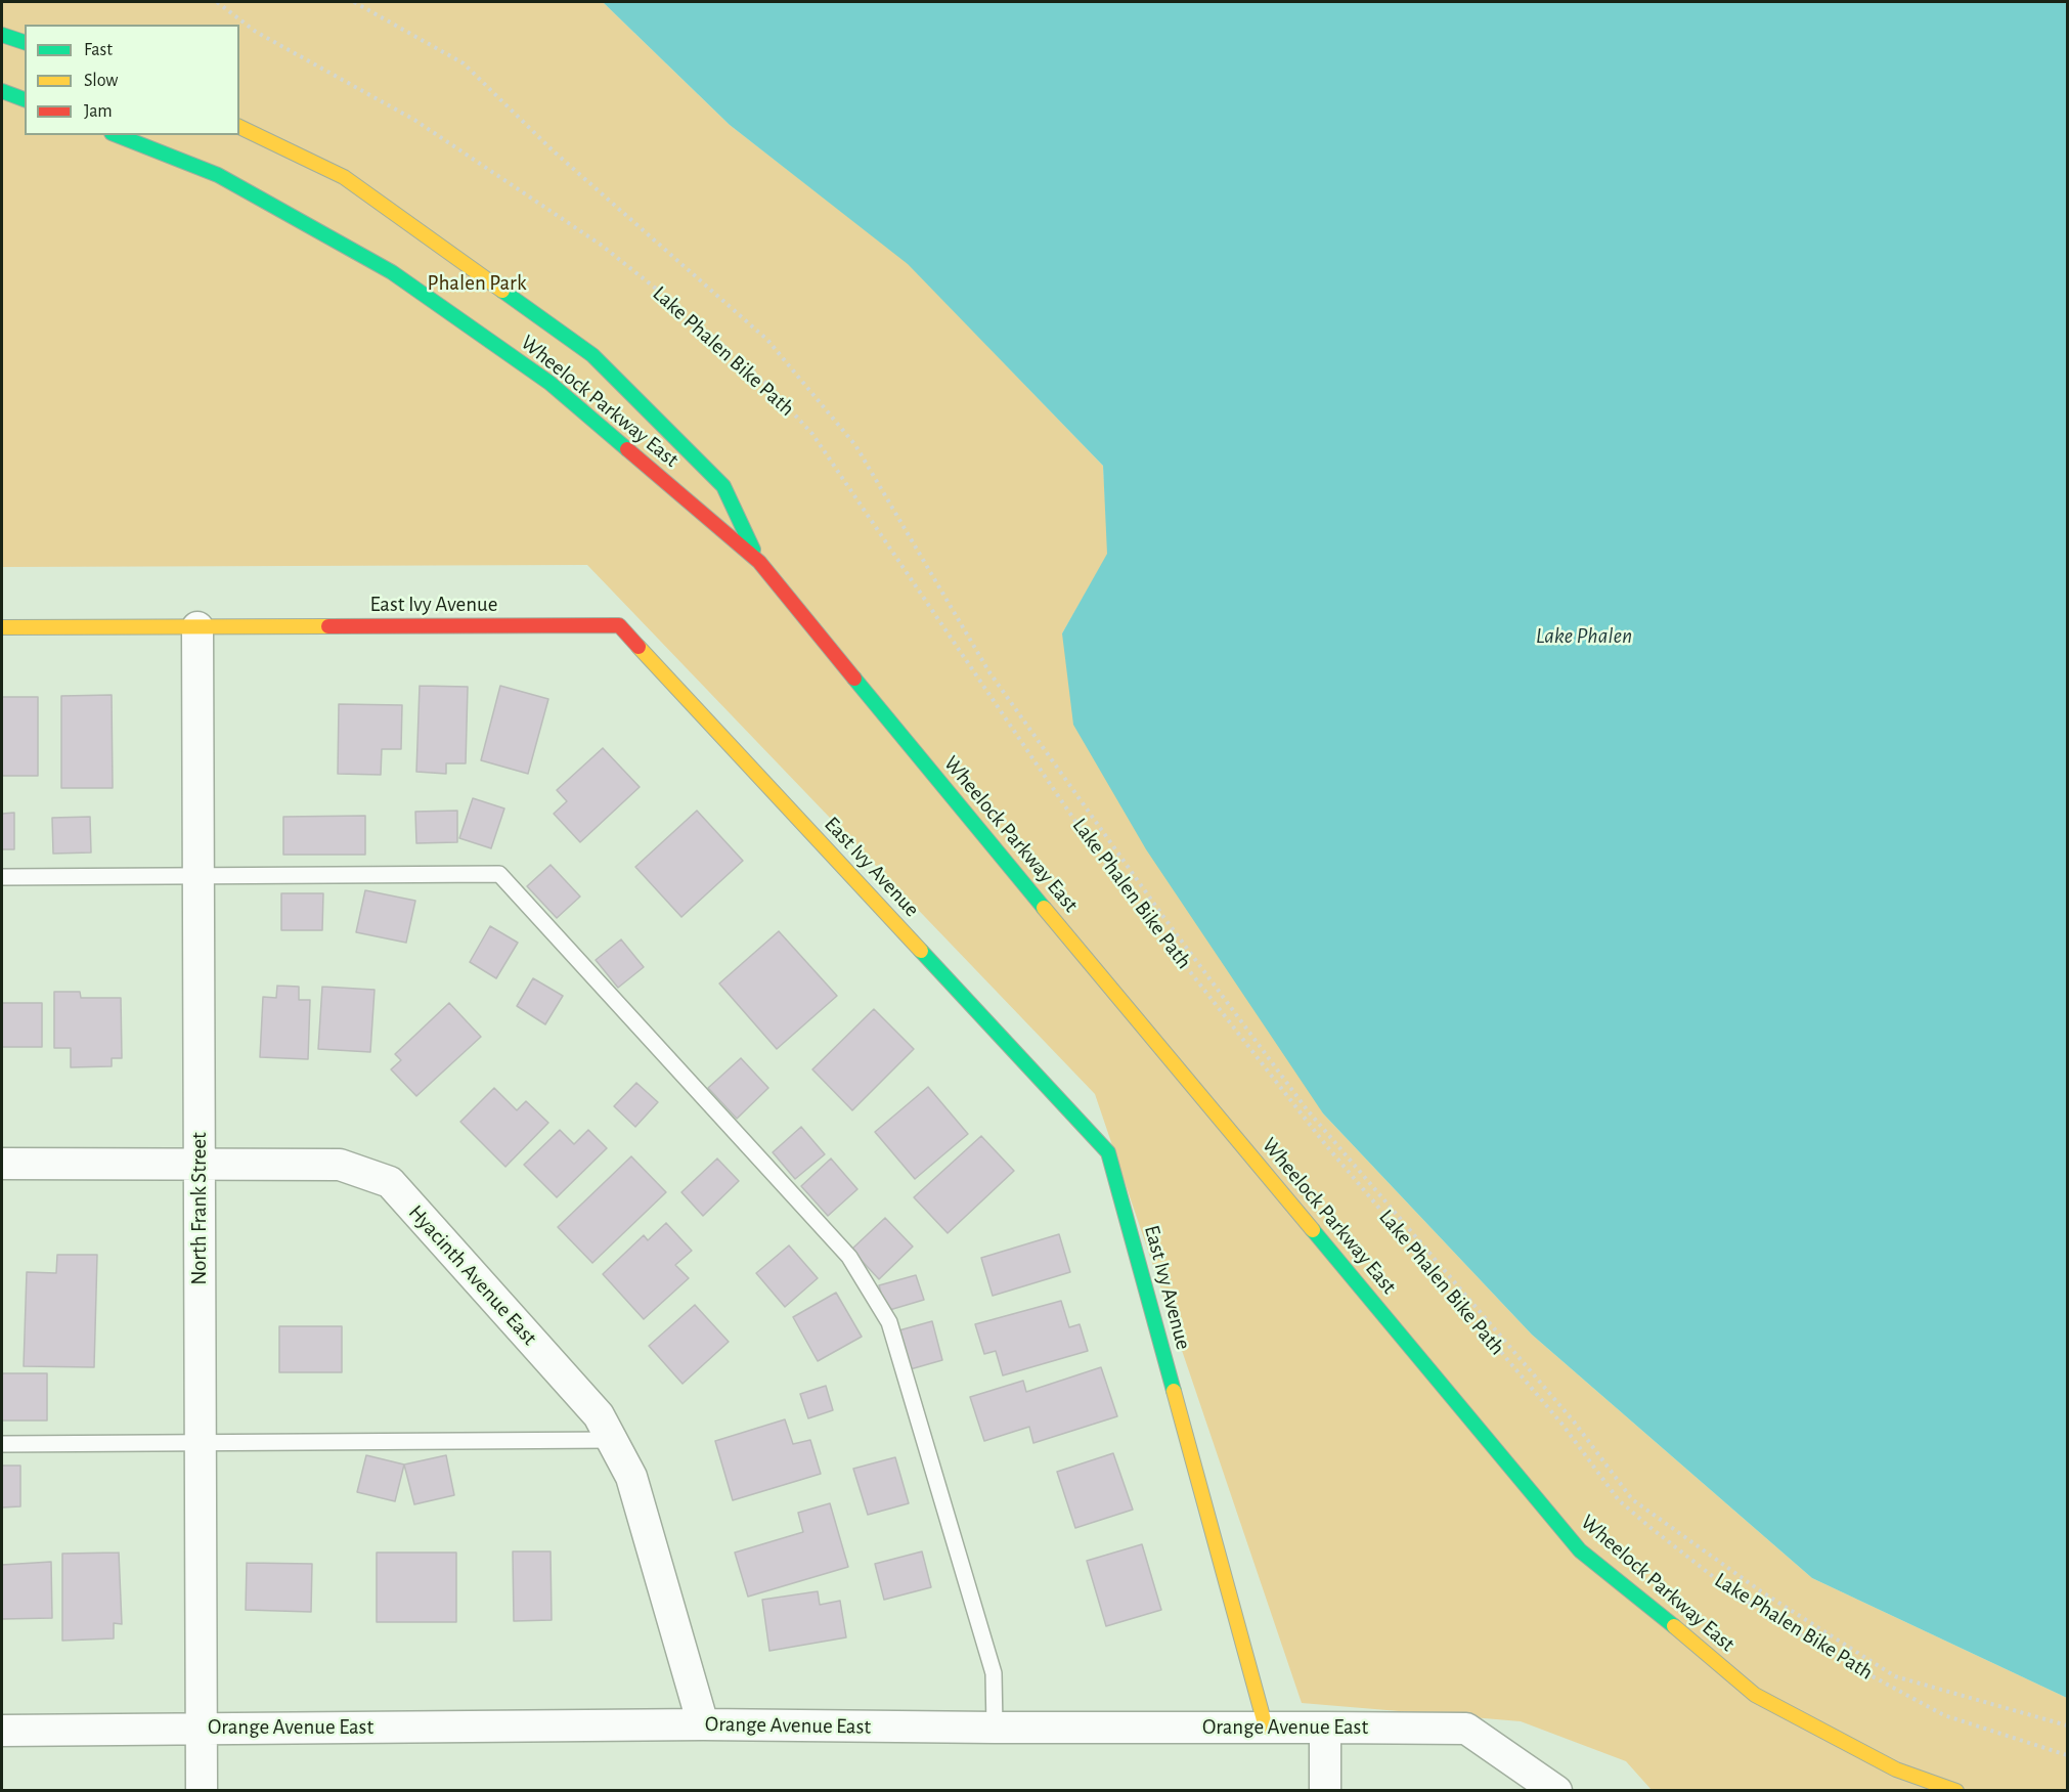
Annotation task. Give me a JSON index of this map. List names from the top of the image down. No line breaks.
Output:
{"streets":{"street":["Wheelock Parkway East","East Ivy Avenue","North Frank Street","Hyacinth Avenue East","Orange Avenue East"],"path":["Lake Phalen Bike Path"]},"crossings":[["East Ivy Avenue","North Frank Street"],["East Ivy Avenue","Orange Avenue East"],["North Frank Street","Hyacinth Avenue East"],["North Frank Street","Orange Avenue East"],["Hyacinth Avenue East","Orange Avenue East"]],"water":["Lake Phalen"],"parks":["Phalen Park"],"legend":["Fast","Slow","Jam"]}
